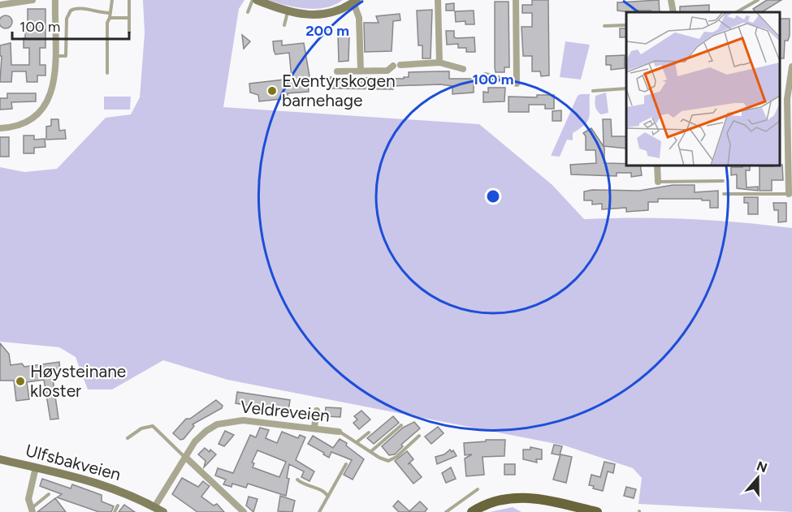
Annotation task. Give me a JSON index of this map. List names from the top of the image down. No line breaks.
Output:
{"streets":{"street":["Veldreveien","Ulfsbakveien"]},"crossings":[["Veldreveien","Ulfsbakveien"]],"places":["Eventyrskogen barnehage","Høysteinane kloster"],"scale_bar":"100 m","north":"top","rings":["200 m","100 m"]}
